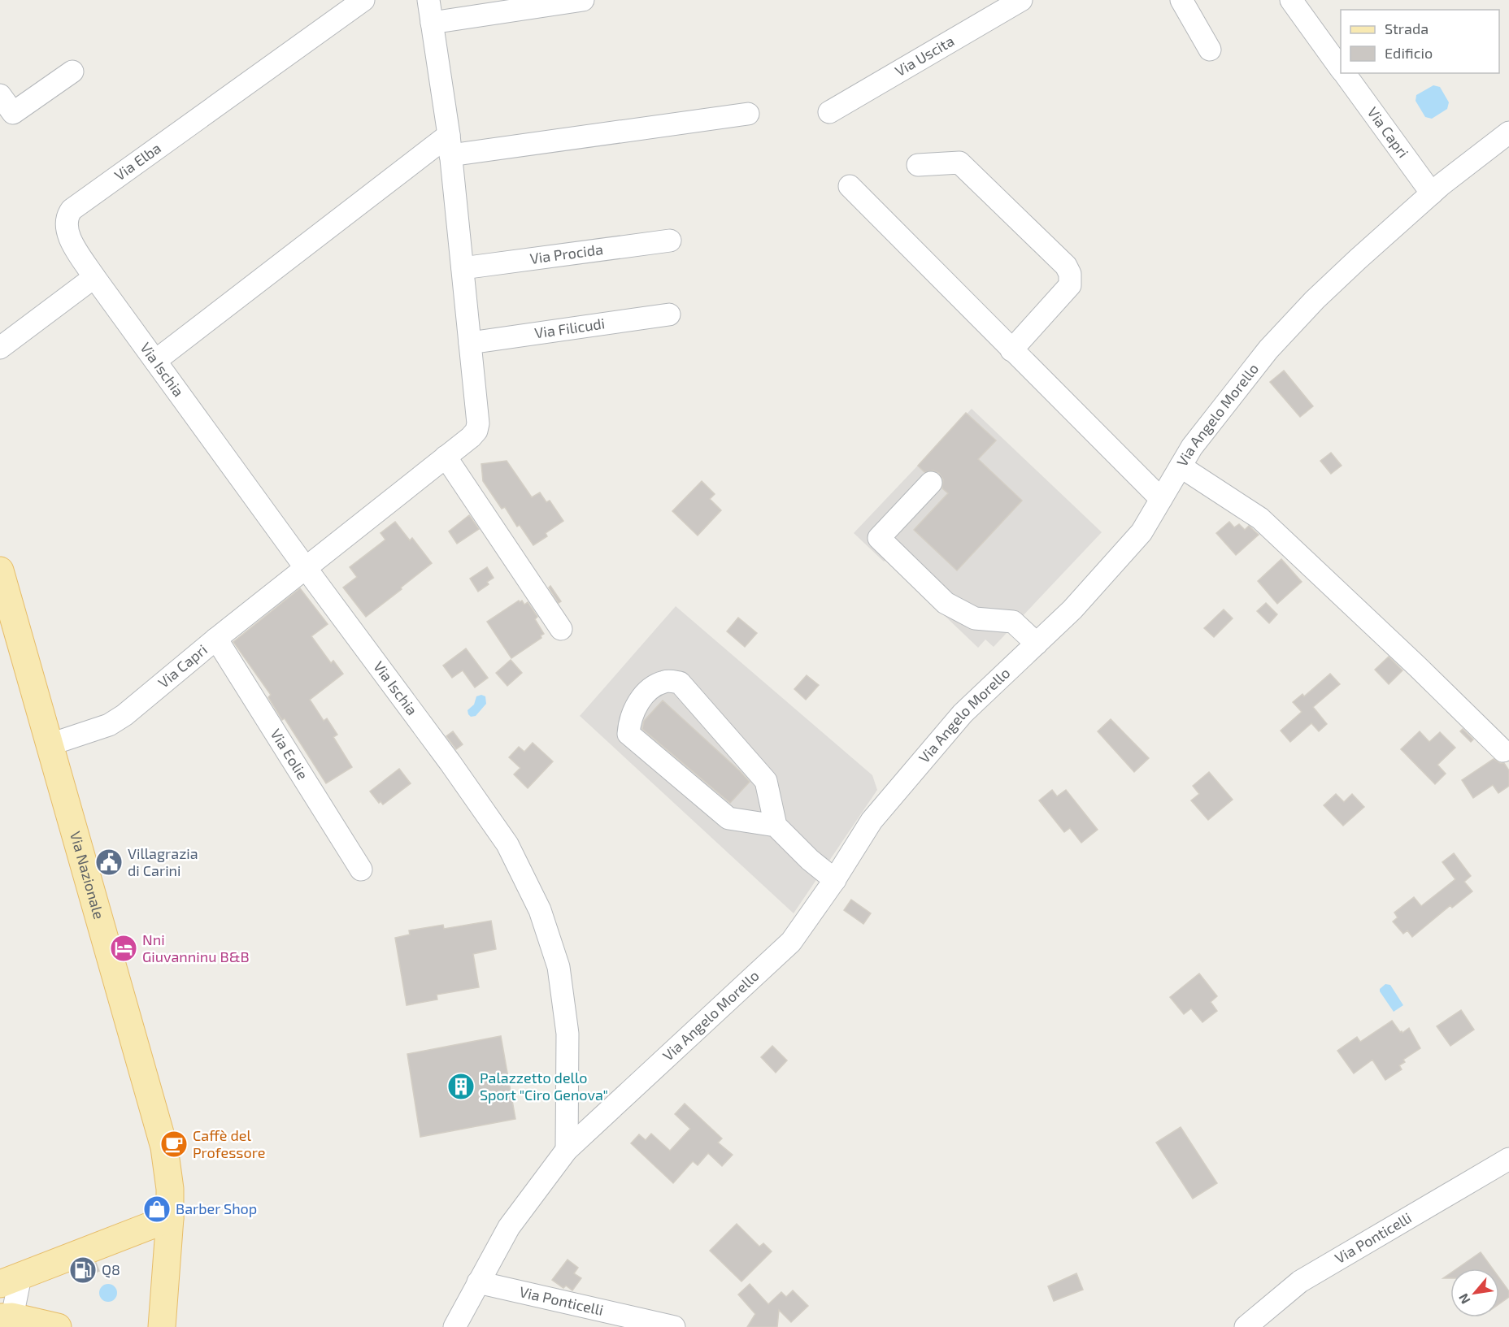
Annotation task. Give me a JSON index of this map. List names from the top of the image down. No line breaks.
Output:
{"streets":{"main road":["Via Nazionale"],"street":["Via Uscita","Via Capri","Via Elba","Via Procida","Via Filicudi","Via Ischia","Via Angelo Morello","Via Eolie","Via Ponticelli"]},"crossings":[["Via Capri","Via Procida"],["Via Capri","Via Filicudi"],["Via Capri","Via Ischia"],["Via Capri","Via Angelo Morello"],["Via Capri","Via Eolie"],["Via Capri","Via Nazionale"],["Via Elba","Via Ischia"],["Via Ischia","Via Angelo Morello"],["Via Angelo Morello","Via Ponticelli"]],"places":{"public building":["Villagrazia di Carini"],"hotel":["Nni Giuvanninu B&B"],"building":["Palazzetto dello Sport \"Ciro Genova\""],"cafe":["Caffè del Professore"],"shop":["Barber Shop"],"fuel station":["Q8"]},"legend":["Strada","Edificio"],"north":"bottom left"}
